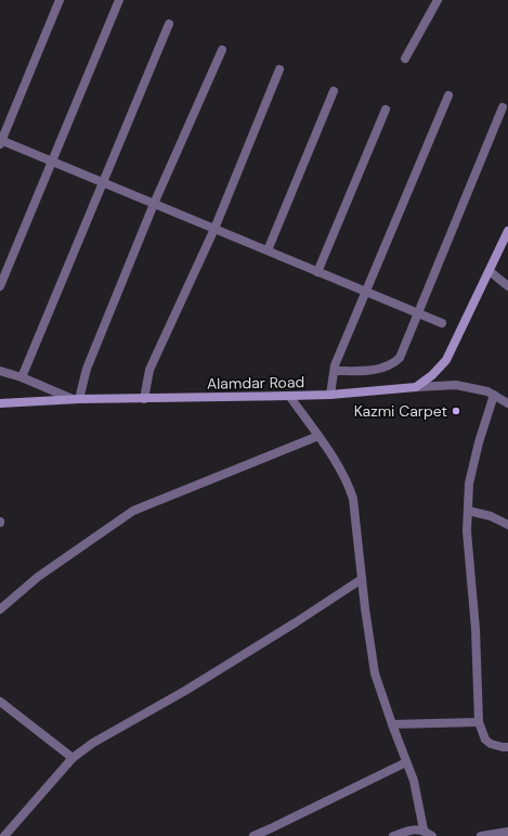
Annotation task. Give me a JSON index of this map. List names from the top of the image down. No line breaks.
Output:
{"streets":{"street":["Alamdar Road"]},"places":["Kazmi Carpet"]}
